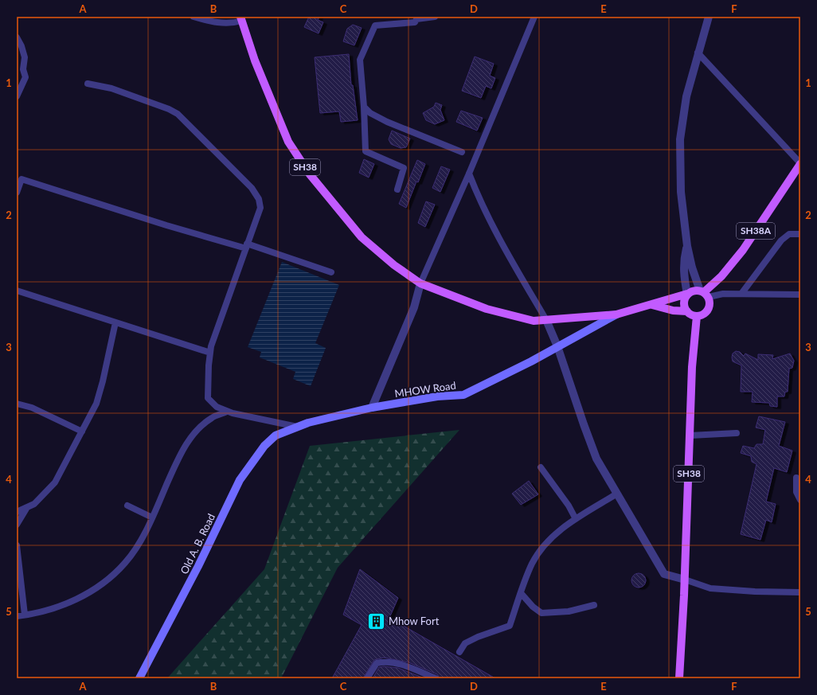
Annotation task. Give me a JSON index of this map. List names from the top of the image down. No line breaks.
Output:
{"streets":{"main road":["SH38","SH38A","MHOW Road","Old A. B. Road"]},"crossings":[["SH38","SH38A"],["SH38","MHOW Road"],["MHOW Road","Old A. B. Road"]],"places":{"building":["Mhow Fort"]},"grid":{"columns":["A","B","C","D","E","F"],"rows":["1","2","3","4","5"]}}
